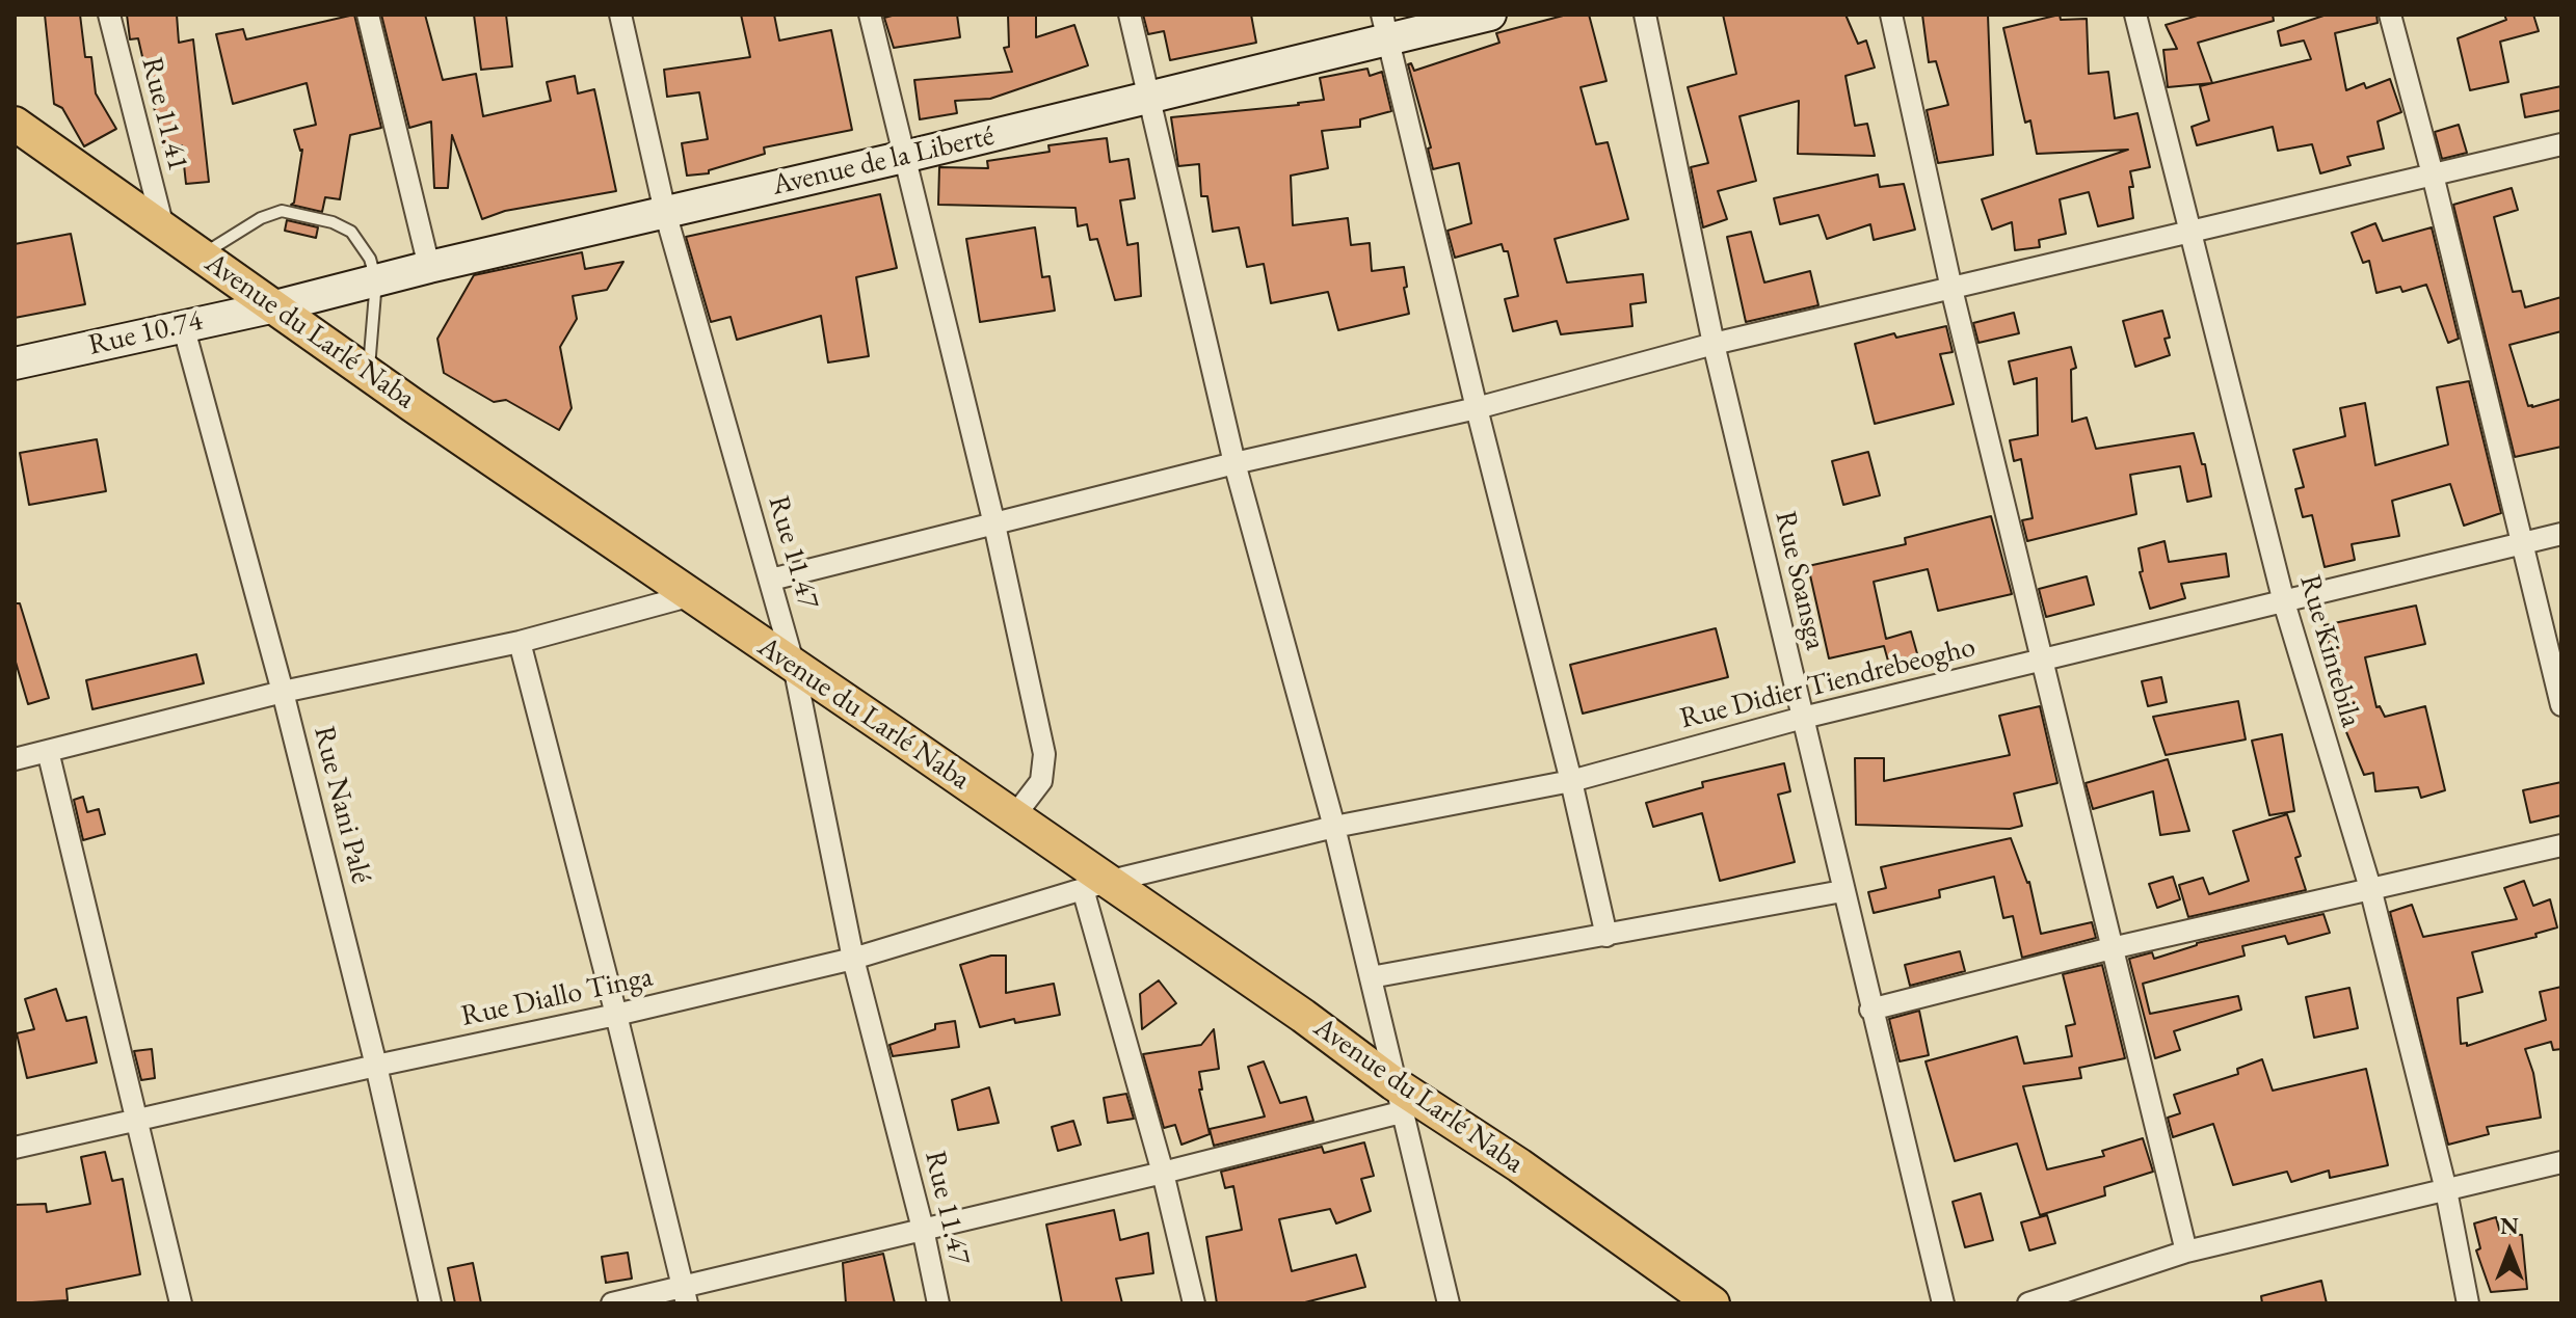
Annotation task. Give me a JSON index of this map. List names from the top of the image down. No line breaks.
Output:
{"streets":{"main road":["Avenue de la Liberté","Avenue du Larlé Naba","Rue 10.74"],"street":["Rue 11.41","Rue 11.47","Rue Soansga","Rue Kintebila","Rue Didier Tiendrebeogho","Rue Nani Palé","Rue Diallo Tinga"]},"crossings":[["Rue 11.41","Avenue du Larlé Naba"],["Avenue de la Liberté","Avenue du Larlé Naba"],["Avenue de la Liberté","Rue 10.74"],["Avenue de la Liberté","Rue 11.47"],["Avenue du Larlé Naba","Rue 10.74"],["Avenue du Larlé Naba","Rue 11.47"],["Avenue du Larlé Naba","Rue Didier Tiendrebeogho"],["Avenue du Larlé Naba","Rue Diallo Tinga"],["Rue 10.74","Rue Nani Palé"],["Rue 11.47","Rue Diallo Tinga"],["Rue Soansga","Rue Didier Tiendrebeogho"],["Rue Kintebila","Rue Didier Tiendrebeogho"],["Rue Didier Tiendrebeogho","Rue Diallo Tinga"],["Rue Nani Palé","Rue Diallo Tinga"]],"north":"top"}
